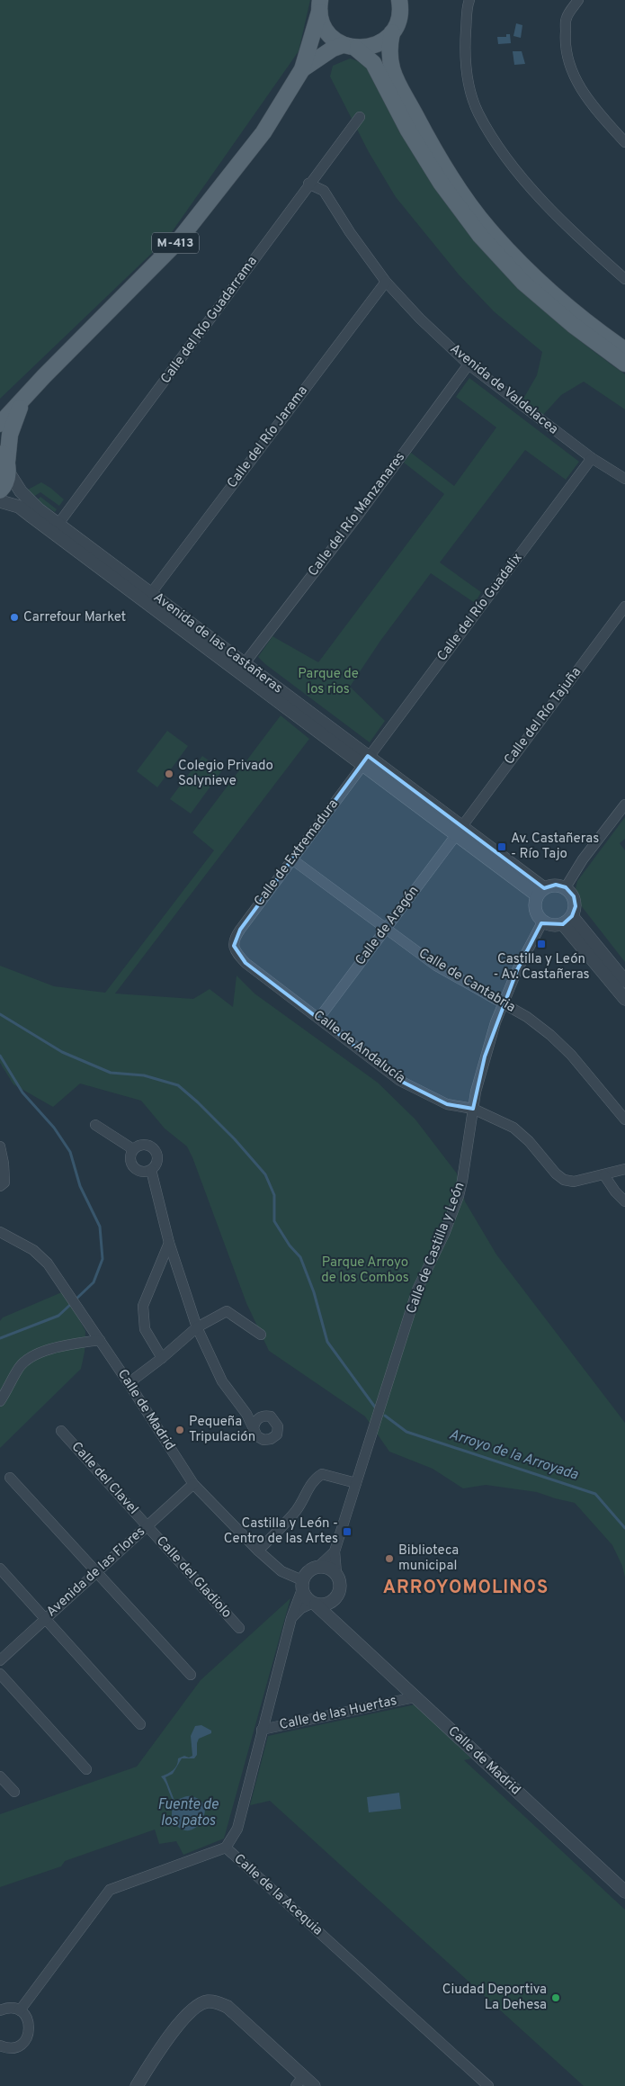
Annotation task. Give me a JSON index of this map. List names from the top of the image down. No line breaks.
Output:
{"streets":{"main road":["M-413"],"street":["Calle del Río Guadarrama","Avenida de Valdelacea","Calle del Río Jarama","Calle del Río Manzanares","Calle del Río Guadalix","Avenida de las Castañeras","Calle del Río Tajuña","Calle de Extremadura","Calle de Aragón","Calle de Cantabria","Calle de Andalucía","Calle de Castilla y León","Calle de Madrid","Calle del Clavel","Avenida de las Flores","Calle del Gladiolo","Calle de las Huertas","Calle de la Acequia"]},"crossings":[["M-413","Avenida de las Castañeras"],["Calle del Río Guadarrama","Avenida de Valdelacea"],["Calle del Río Guadarrama","Avenida de las Castañeras"],["Avenida de Valdelacea","Calle del Río Jarama"],["Avenida de Valdelacea","Calle del Río Manzanares"],["Avenida de Valdelacea","Calle del Río Guadalix"],["Calle del Río Jarama","Avenida de las Castañeras"],["Calle del Río Manzanares","Avenida de las Castañeras"],["Calle del Río Guadalix","Avenida de las Castañeras"],["Calle del Río Guadalix","Calle de Extremadura"],["Avenida de las Castañeras","Calle del Río Tajuña"],["Avenida de las Castañeras","Calle de Extremadura"],["Avenida de las Castañeras","Calle de Aragón"],["Avenida de las Castañeras","Calle de Castilla y León"],["Calle del Río Tajuña","Calle de Aragón"],["Calle de Extremadura","Calle de Cantabria"],["Calle de Extremadura","Calle de Andalucía"],["Calle de Aragón","Calle de Cantabria"],["Calle de Aragón","Calle de Andalucía"],["Calle de Cantabria","Calle de Castilla y León"],["Calle de Andalucía","Calle de Castilla y León"],["Calle de Castilla y León","Calle de Madrid"],["Calle de Castilla y León","Calle de la Acequia"],["Calle de Madrid","Avenida de las Flores"],["Calle de Madrid","Calle de las Huertas"],["Calle de Madrid","Calle de la Acequia"],["Calle del Clavel","Avenida de las Flores"],["Calle del Clavel","Calle del Gladiolo"],["Avenida de las Flores","Calle del Gladiolo"],["Calle de las Huertas","Calle de la Acequia"]],"districts":["ARROYOMOLINOS"],"water":["Arroyo de la Arroyada","Fuente de los patos"],"parks":["Parque de los rios","Parque Arroyo de los Combos"],"places":{"other":["Carrefour Market","Colegio Privado Solynieve","Pequeña Tripulación","Biblioteca municipal","Ciudad Deportiva La Dehesa"],"transit":["Av. Castañeras - Río Tajo","Castilla y León - Av. Castañeras","Castilla y León - Centro de las Artes"]}}
